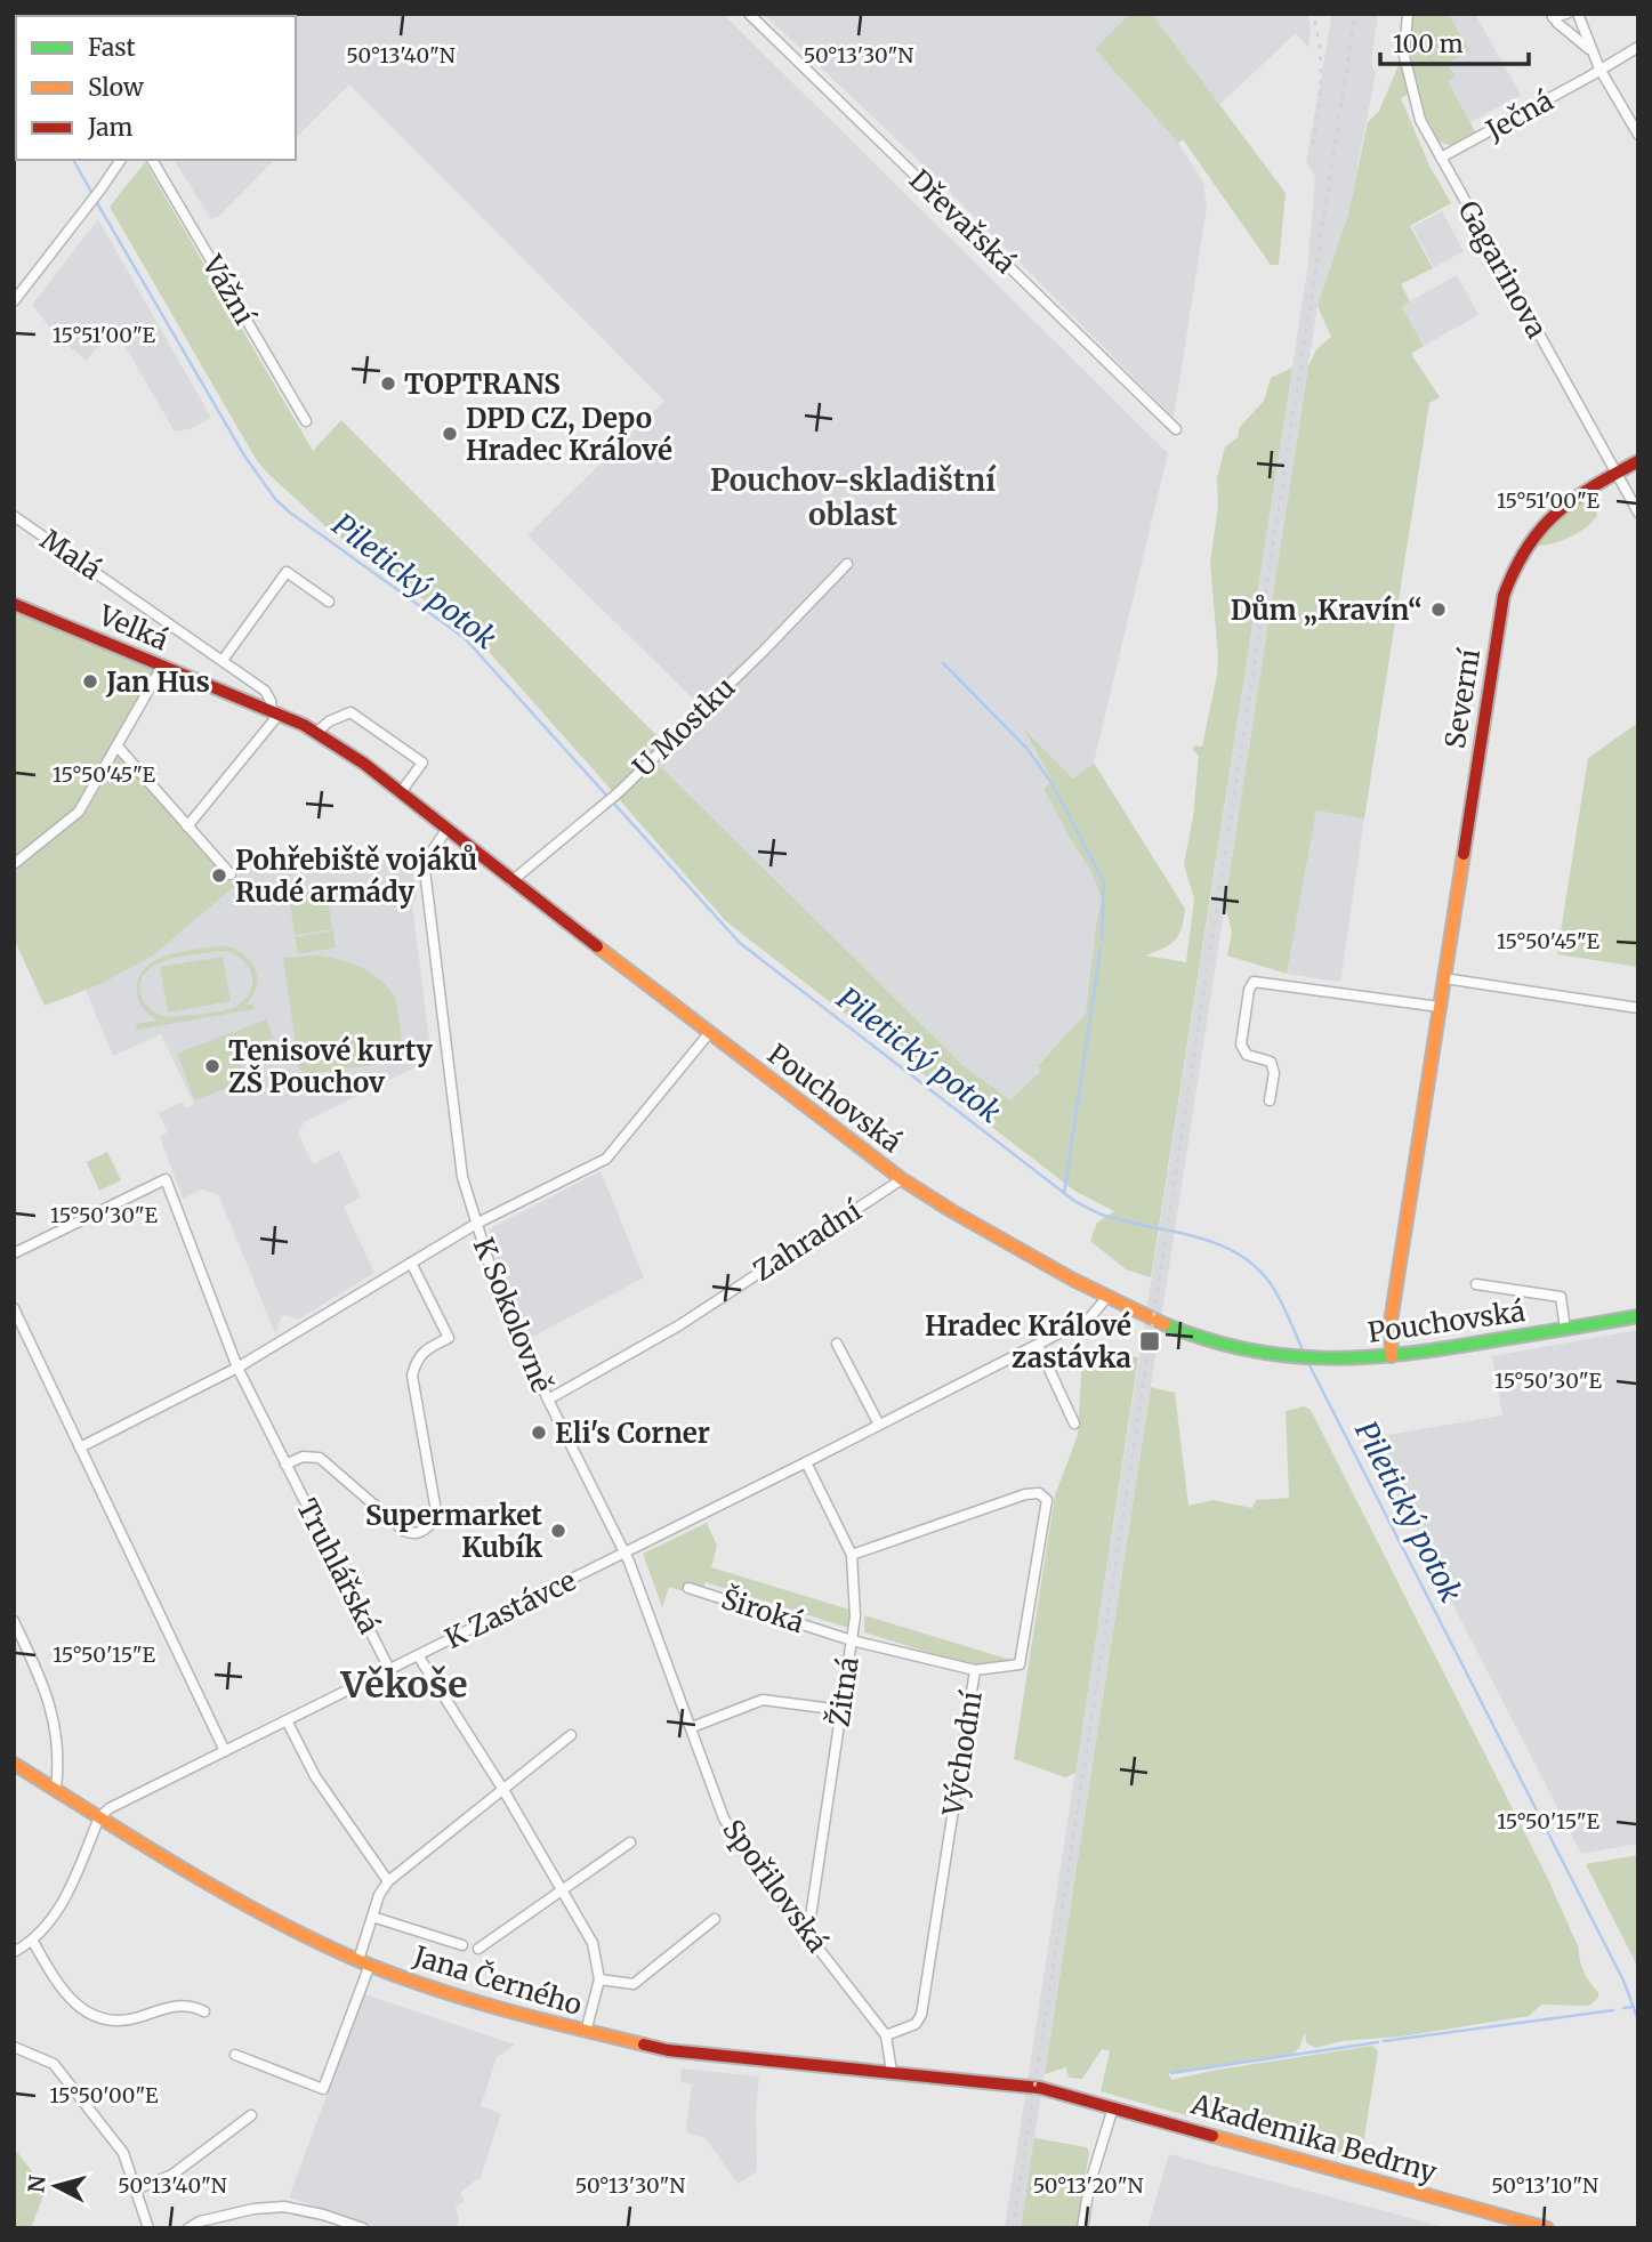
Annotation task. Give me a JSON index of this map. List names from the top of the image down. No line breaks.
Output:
{"streets":{"street":["Ječná","Dřevařská","Gagarinova","Vážní","Malá","Velká","Severní","U Mostku","Pouchovská","Zahradní","K Sokolovně","Truhlářská","K Zastávce","Široká","Žitná","Východní","Spořilovská","Jana Černého","Akademika Bedrny"]},"crossings":[["Ječná","Gagarinova"],["Gagarinova","Severní"],["Malá","Velká"],["Malá","Pouchovská"],["Velká","Pouchovská"],["Severní","Pouchovská"],["U Mostku","Pouchovská"],["Pouchovská","Zahradní"],["Pouchovská","K Sokolovně"],["Pouchovská","K Zastávce"],["Zahradní","K Sokolovně"],["K Sokolovně","K Zastávce"],["K Sokolovně","Spořilovská"],["Truhlářská","K Zastávce"],["K Zastávce","Žitná"],["K Zastávce","Spořilovská"],["K Zastávce","Jana Černého"],["Široká","Žitná"],["Široká","Východní"],["Žitná","Východní"],["Žitná","Spořilovská"],["Východní","Spořilovská"],["Spořilovská","Jana Černého"],["Jana Černého","Akademika Bedrny"]],"districts":["Pouchov-skladištní oblast","Věkoše"],"water":["Piletický potok"],"places":{"other":["TOPTRANS","DPD CZ, Depo Hradec Králové","Dům „Kravín“","Jan Hus","Pohřebiště vojáků Rudé armády","Tenisové kurty ZŠ Pouchov","Eli's Corner","Supermarket Kubík"],"transit":["Hradec Králové zastávka"]},"legend":["Fast","Slow","Jam"],"scale_bar":"100 m","north":"left","coordinates":["50°13'40\"N","50°13'30\"N","15°51'00\"E","15°50'45\"E","15°50'30\"E","15°50'15\"E","15°50'00\"E","50°13'20\"N","50°13'10\"N"]}
